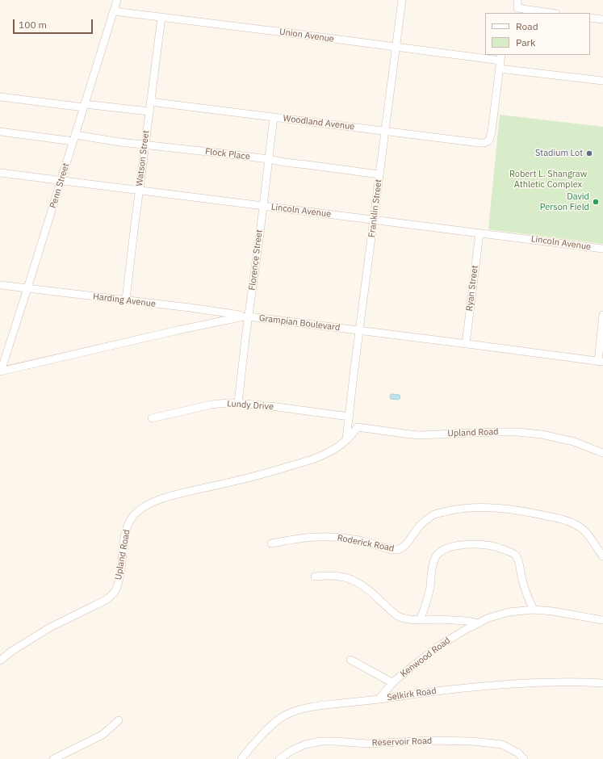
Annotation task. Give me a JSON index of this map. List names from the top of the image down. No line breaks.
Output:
{"streets":{"street":["Union Avenue","Woodland Avenue","Flock Place","Watson Street","Penn Street","Franklin Street","Lincoln Avenue","Florence Street","Ryan Street","Harding Avenue","Grampian Boulevard","Lundy Drive","Upland Road","Roderick Road","Kenwood Road","Selkirk Road","Reservoir Road"]},"crossings":[["Union Avenue","Watson Street"],["Union Avenue","Penn Street"],["Union Avenue","Franklin Street"],["Woodland Avenue","Watson Street"],["Woodland Avenue","Franklin Street"],["Woodland Avenue","Florence Street"],["Flock Place","Watson Street"],["Flock Place","Penn Street"],["Flock Place","Franklin Street"],["Flock Place","Florence Street"],["Watson Street","Lincoln Avenue"],["Watson Street","Harding Avenue"],["Penn Street","Lincoln Avenue"],["Penn Street","Harding Avenue"],["Penn Street","Grampian Boulevard"],["Franklin Street","Lincoln Avenue"],["Franklin Street","Grampian Boulevard"],["Franklin Street","Lundy Drive"],["Lincoln Avenue","Florence Street"],["Lincoln Avenue","Ryan Street"],["Florence Street","Harding Avenue"],["Florence Street","Grampian Boulevard"],["Florence Street","Lundy Drive"],["Ryan Street","Grampian Boulevard"],["Harding Avenue","Grampian Boulevard"],["Kenwood Road","Selkirk Road"]],"parks":["Robert L. Shangraw Athletic Complex"],"places":["Stadium Lot","David Person Field"],"legend":["Road","Park"],"scale_bar":"100 m"}
